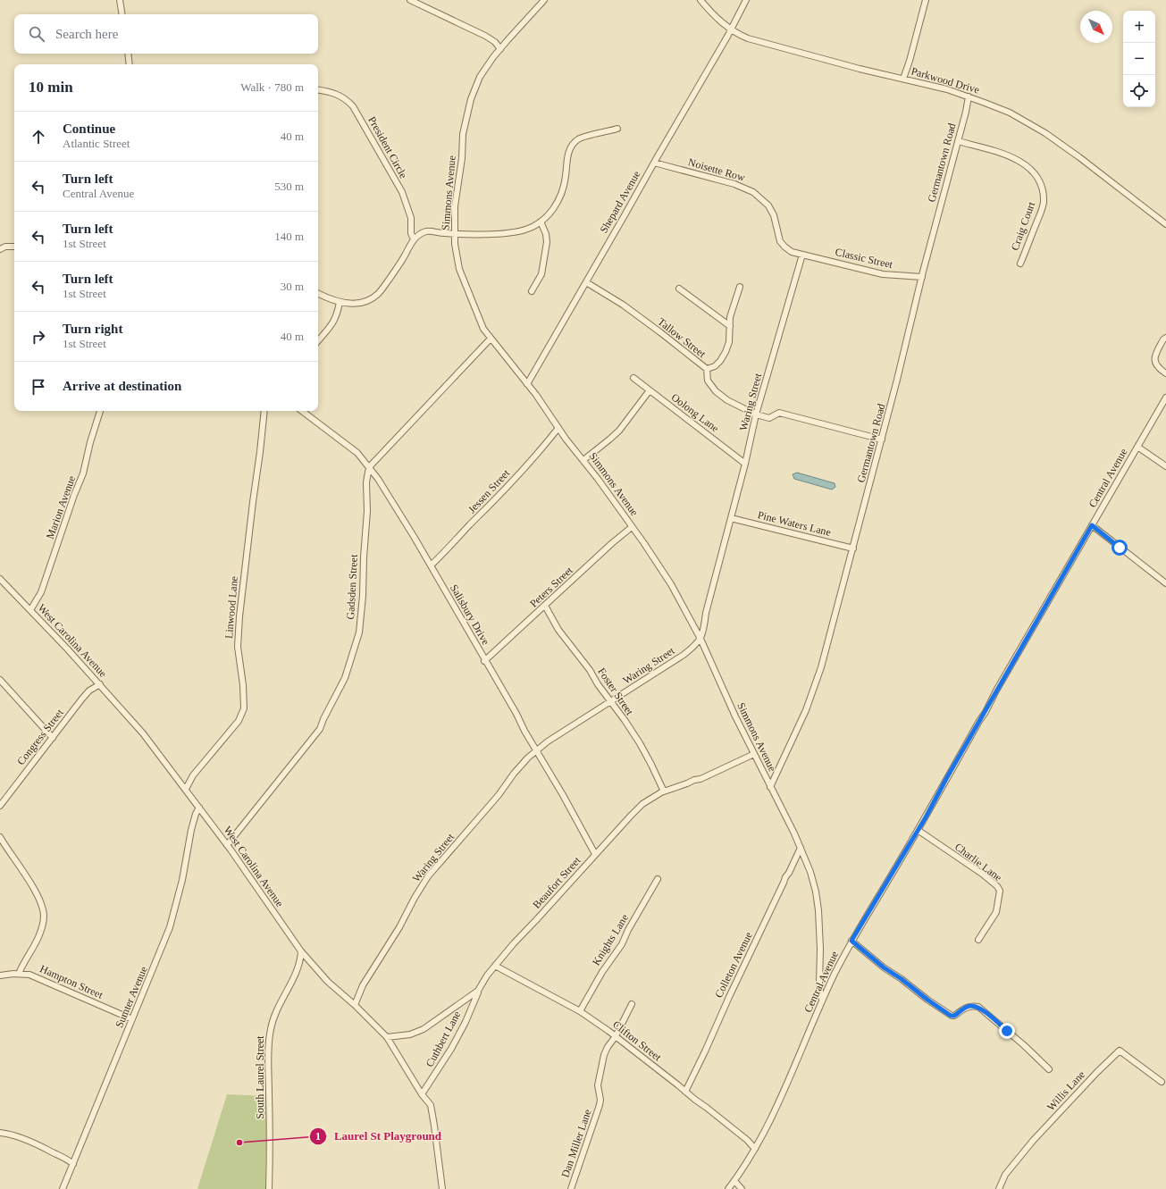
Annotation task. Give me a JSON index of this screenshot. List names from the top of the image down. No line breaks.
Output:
{"streets":{"street":["Parkwood Drive","President Circle","Germantown Road","Noisette Row","Simmons Avenue","Shepard Avenue","Craig Court","Classic Street","Tallow Street","Waring Street","Oolong Lane","Central Avenue","Jessen Street","Marion Avenue","Pine Waters Lane","Gadsden Street","Peters Street","Linwood Lane","Salisbury Drive","West Carolina Avenue","Foster Street","Congress Street","Charlie Lane","Beaufort Street","Knights Lane","Colleton Avenue","Hampton Street","Sumter Avenue","Cuthbert Lane","Clifton Street","South Laurel Street","Willis Lane","Dan Miller Lane"]},"crossings":[["Parkwood Drive","Germantown Road"],["Parkwood Drive","Shepard Avenue"],["Germantown Road","Simmons Avenue"],["Germantown Road","Craig Court"],["Germantown Road","Classic Street"],["Germantown Road","Pine Waters Lane"],["Noisette Row","Shepard Avenue"],["Noisette Row","Classic Street"],["Noisette Row","Waring Street"],["Simmons Avenue","Shepard Avenue"],["Simmons Avenue","Waring Street"],["Simmons Avenue","Central Avenue"],["Simmons Avenue","Jessen Street"],["Simmons Avenue","Peters Street"],["Simmons Avenue","Beaufort Street"],["Simmons Avenue","Colleton Avenue"],["Shepard Avenue","Tallow Street"],["Classic Street","Waring Street"],["Tallow Street","Waring Street"],["Waring Street","Oolong Lane"],["Waring Street","Pine Waters Lane"],["Waring Street","Salisbury Drive"],["Waring Street","West Carolina Avenue"],["Waring Street","Foster Street"],["Central Avenue","Charlie Lane"],["Central Avenue","Clifton Street"],["Jessen Street","Salisbury Drive"],["Marion Avenue","West Carolina Avenue"],["Gadsden Street","Salisbury Drive"],["Gadsden Street","West Carolina Avenue"],["Peters Street","Salisbury Drive"],["Peters Street","Foster Street"],["Linwood Lane","West Carolina Avenue"],["Salisbury Drive","Beaufort Street"],["West Carolina Avenue","Congress Street"],["West Carolina Avenue","Beaufort Street"],["West Carolina Avenue","Sumter Avenue"],["West Carolina Avenue","Cuthbert Lane"],["West Carolina Avenue","South Laurel Street"],["Foster Street","Beaufort Street"],["Beaufort Street","Cuthbert Lane"],["Beaufort Street","Clifton Street"],["Knights Lane","Clifton Street"],["Colleton Avenue","Clifton Street"],["Hampton Street","Sumter Avenue"],["Clifton Street","Dan Miller Lane"]],"places":["Laurel St Playground"],"north":"bottom right","page":{"map_buttons":["+","−"],"search":"Search here","heading":["10 min","Walk · 780 m"],"list":[["Continue","Atlantic Street","40 m"],["Turn left","Central Avenue","530 m"],["Turn left","1st Street","140 m"],["Turn left","1st Street","30 m"],["Turn right","1st Street","40 m"],"Arrive at destination"]}}
